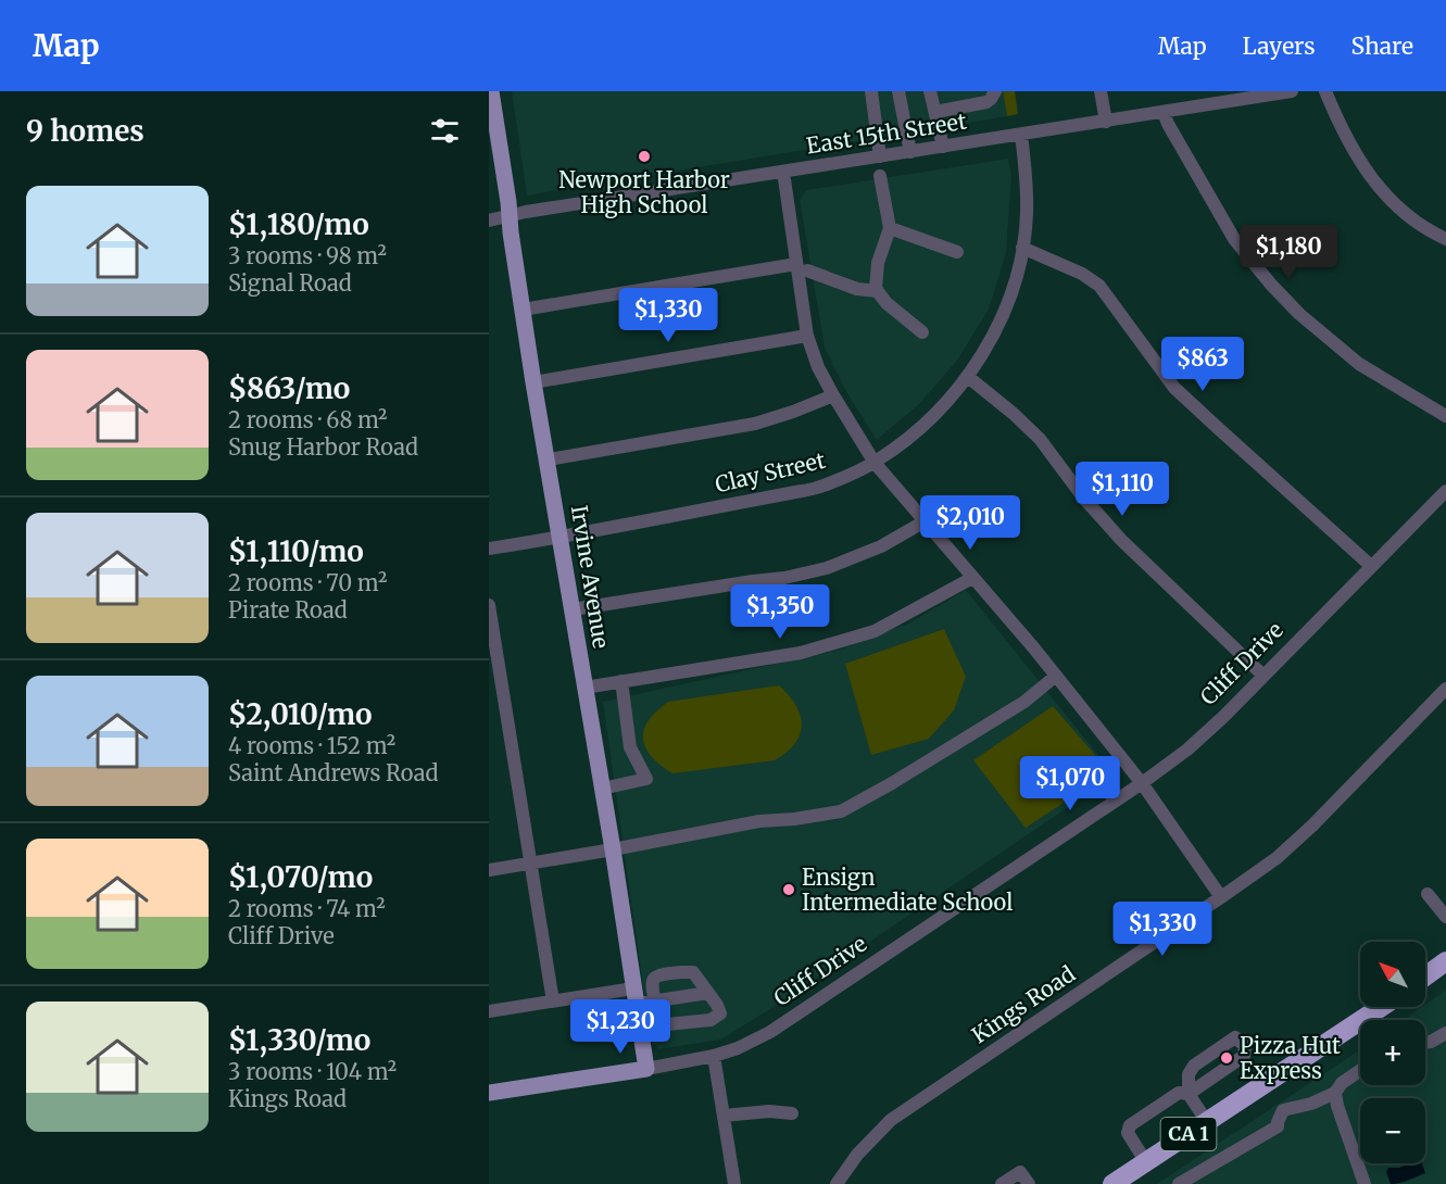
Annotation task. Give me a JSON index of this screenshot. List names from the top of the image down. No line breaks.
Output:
{"streets":{"highway":["CA 1"],"main road":["Irvine Avenue","Cliff Drive"],"street":["East 15th Street","Clay Street","Kings Road"]},"crossings":[["East 15th Street","Clay Street"],["East 15th Street","Irvine Avenue"],["Clay Street","Irvine Avenue"],["Irvine Avenue","Cliff Drive"]],"places":["Newport Harbor High School","Ensign Intermediate School","Pizza Hut Express"],"north":"top left","page":{"header":"Map","nav":["Map","Layers","Share"],"heading":"9 homes","list":[{"name":"$1,180/mo","note":"3 rooms · 98 m² · Signal Road"},{"name":"$863/mo","note":"2 rooms · 68 m² · Snug Harbor Road"},{"name":"$1,110/mo","note":"2 rooms · 70 m² · Pirate Road"},{"name":"$2,010/mo","note":"4 rooms · 152 m² · Saint Andrews Road"},{"name":"$1,070/mo","note":"2 rooms · 74 m² · Cliff Drive"},{"name":"$1,330/mo","note":"3 rooms · 104 m² · Kings Road"}],"price":["$1,180","$1,330","$863","$1,110","$2,010","$1,350","$1,070","$1,330","$1,230"],"map_buttons":["+","−"]}}
